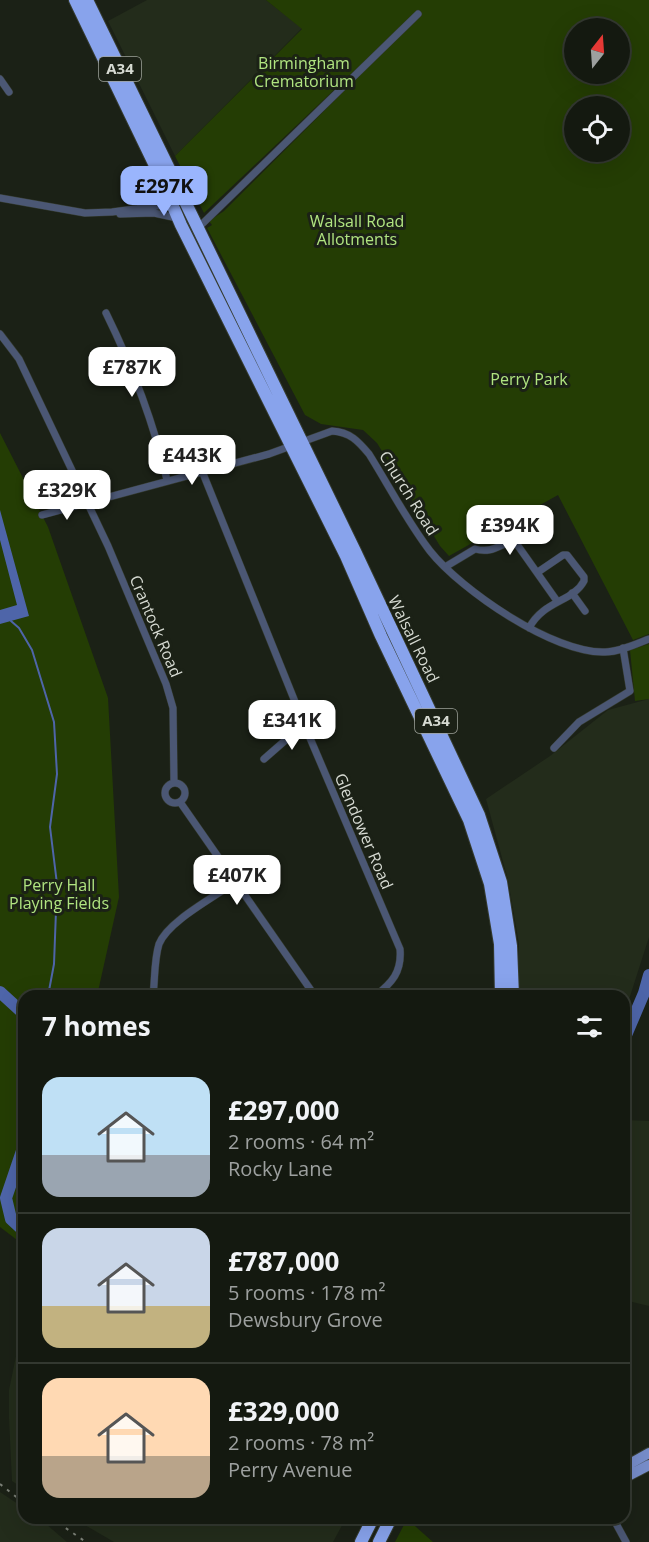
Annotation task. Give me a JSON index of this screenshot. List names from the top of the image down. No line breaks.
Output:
{"streets":{"highway":["A34","Walsall Road"],"street":["Church Road","Crantock Road","Glendower Road"]},"crossings":[["Church Road","Crantock Road"],["Church Road","Walsall Road"],["Church Road","Glendower Road"]],"parks":["Birmingham Crematorium","Walsall Road Allotments","Perry Park","Perry Hall Playing Fields"],"north":"top","page":{"price":["£297K","£787K","£443K","£329K","£394K","£341K","£407K"],"heading":"7 homes","list":[{"name":"£297,000","note":"2 rooms · 64 m² · Rocky Lane"},{"name":"£787,000","note":"5 rooms · 178 m² · Dewsbury Grove"},{"name":"£329,000","note":"2 rooms · 78 m² · Perry Avenue"}]}}
